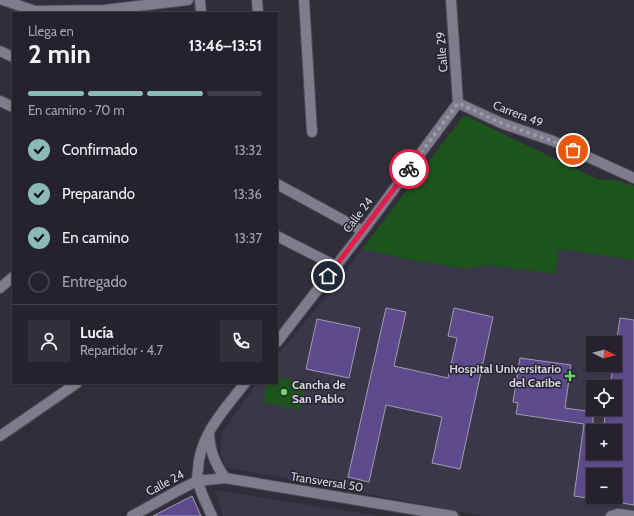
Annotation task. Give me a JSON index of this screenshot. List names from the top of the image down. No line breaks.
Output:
{"streets":{"street":["Calle 29","Carrera 49","Calle 24","Transversal 50"]},"crossings":[["Calle 29","Carrera 49"],["Calle 29","Calle 24"],["Carrera 49","Calle 24"],["Calle 24","Transversal 50"]],"places":{"health":["Hospital Universitario del Caribe"],"other":["Cancha de San Pablo"]},"north":"right","page":{"heading":["2 min","Llega en","13:46–13:51"],"panel":["Lucía","Repartidor · 4.7"],"bar":"En camino · 70 m","list":[["Confirmado","13:32"],["Preparando","13:36"],["En camino","13:37"],"Entregado"],"map_buttons":["+","−"]}}
